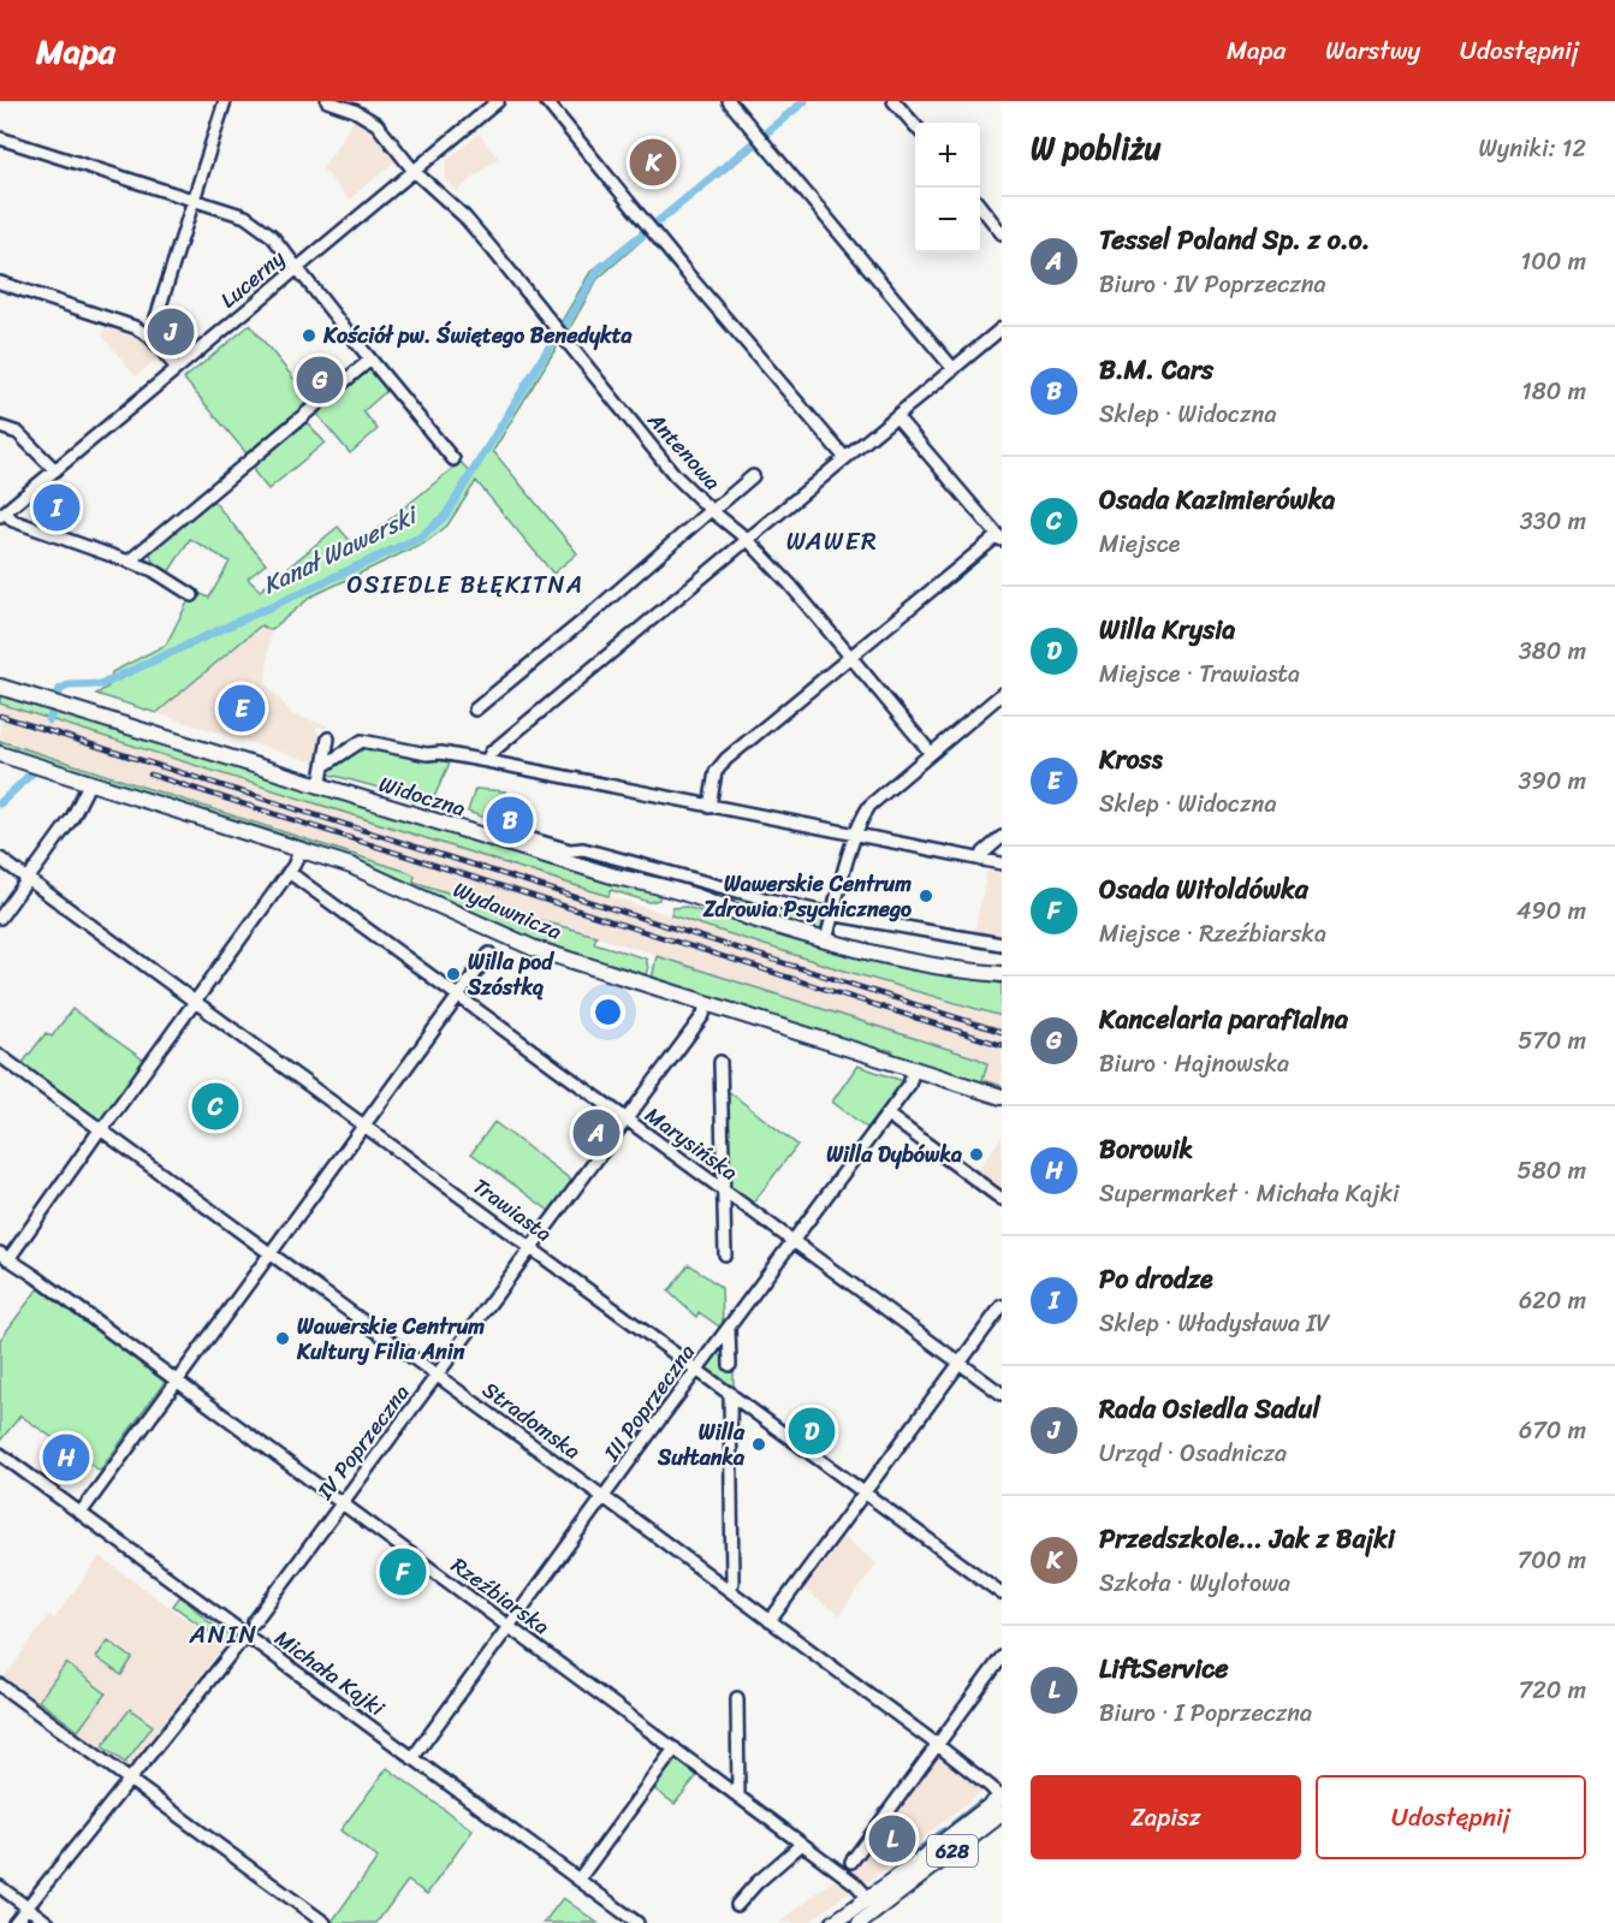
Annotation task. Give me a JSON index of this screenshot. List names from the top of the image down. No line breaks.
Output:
{"streets":{"main road":["Widoczna","Wydawnicza","628"],"street":["Lucerny","Antenowa","Marysińska","Trawiasta","III Poprzeczna","Stradomska","IV Poprzeczna","Rzeźbiarska","Michała Kajki"]},"crossings":[["Lucerny","Antenowa"],["Wydawnicza","III Poprzeczna"],["Wydawnicza","IV Poprzeczna"],["Marysińska","III Poprzeczna"],["Marysińska","IV Poprzeczna"],["Trawiasta","III Poprzeczna"],["Trawiasta","IV Poprzeczna"],["III Poprzeczna","Stradomska"],["III Poprzeczna","Rzeźbiarska"],["III Poprzeczna","Michała Kajki"],["Stradomska","IV Poprzeczna"],["Stradomska","628"],["IV Poprzeczna","Rzeźbiarska"],["Rzeźbiarska","628"]],"districts":["WAWER","OSIEDLE BŁĘKITNA","ANIN"],"water":["Kanał Wawerski"],"places":["Kościół pw. Świętego Benedykta","Wawerskie Centrum Zdrowia Psychicznego","Willa pod Szóstką","Willa Dybówka","Wawerskie Centrum Kultury Filia Anin","Willa Sułtanka"],"page":{"header":"Mapa","nav":["Mapa","Warstwy","Udostępnij"],"heading":["W pobliżu","Wyniki: 12"],"map_buttons":["+","−"],"pins":["K","J","G","I","E","B","C","A","D","H","F","L"],"list":[{"mark":"A","name":"Tessel Poland Sp. z o.o.","note":"Biuro · IV Poprzeczna","value":"100 m"},{"mark":"B","name":"B.M. Cars","note":"Sklep · Widoczna","value":"180 m"},{"mark":"C","name":"Osada Kazimierówka","note":"Miejsce","value":"330 m"},{"mark":"D","name":"Willa Krysia","note":"Miejsce · Trawiasta","value":"380 m"},{"mark":"E","name":"Kross","note":"Sklep · Widoczna","value":"390 m"},{"mark":"F","name":"Osada Witoldówka","note":"Miejsce · Rzeźbiarska","value":"490 m"},{"mark":"G","name":"Kancelaria parafialna","note":"Biuro · Hajnowska","value":"570 m"},{"mark":"H","name":"Borowik","note":"Supermarket · Michała Kajki","value":"580 m"},{"mark":"I","name":"Po drodze","note":"Sklep · Władysława IV","value":"620 m"},{"mark":"J","name":"Rada Osiedla Sadul","note":"Urząd · Osadnicza","value":"670 m"},{"mark":"K","name":"Przedszkole... Jak z Bajki","note":"Szkoła · Wylotowa","value":"700 m"},{"mark":"L","name":"LiftService","note":"Biuro · I Poprzeczna","value":"720 m"}],"buttons":["Zapisz","Udostępnij"]}}
